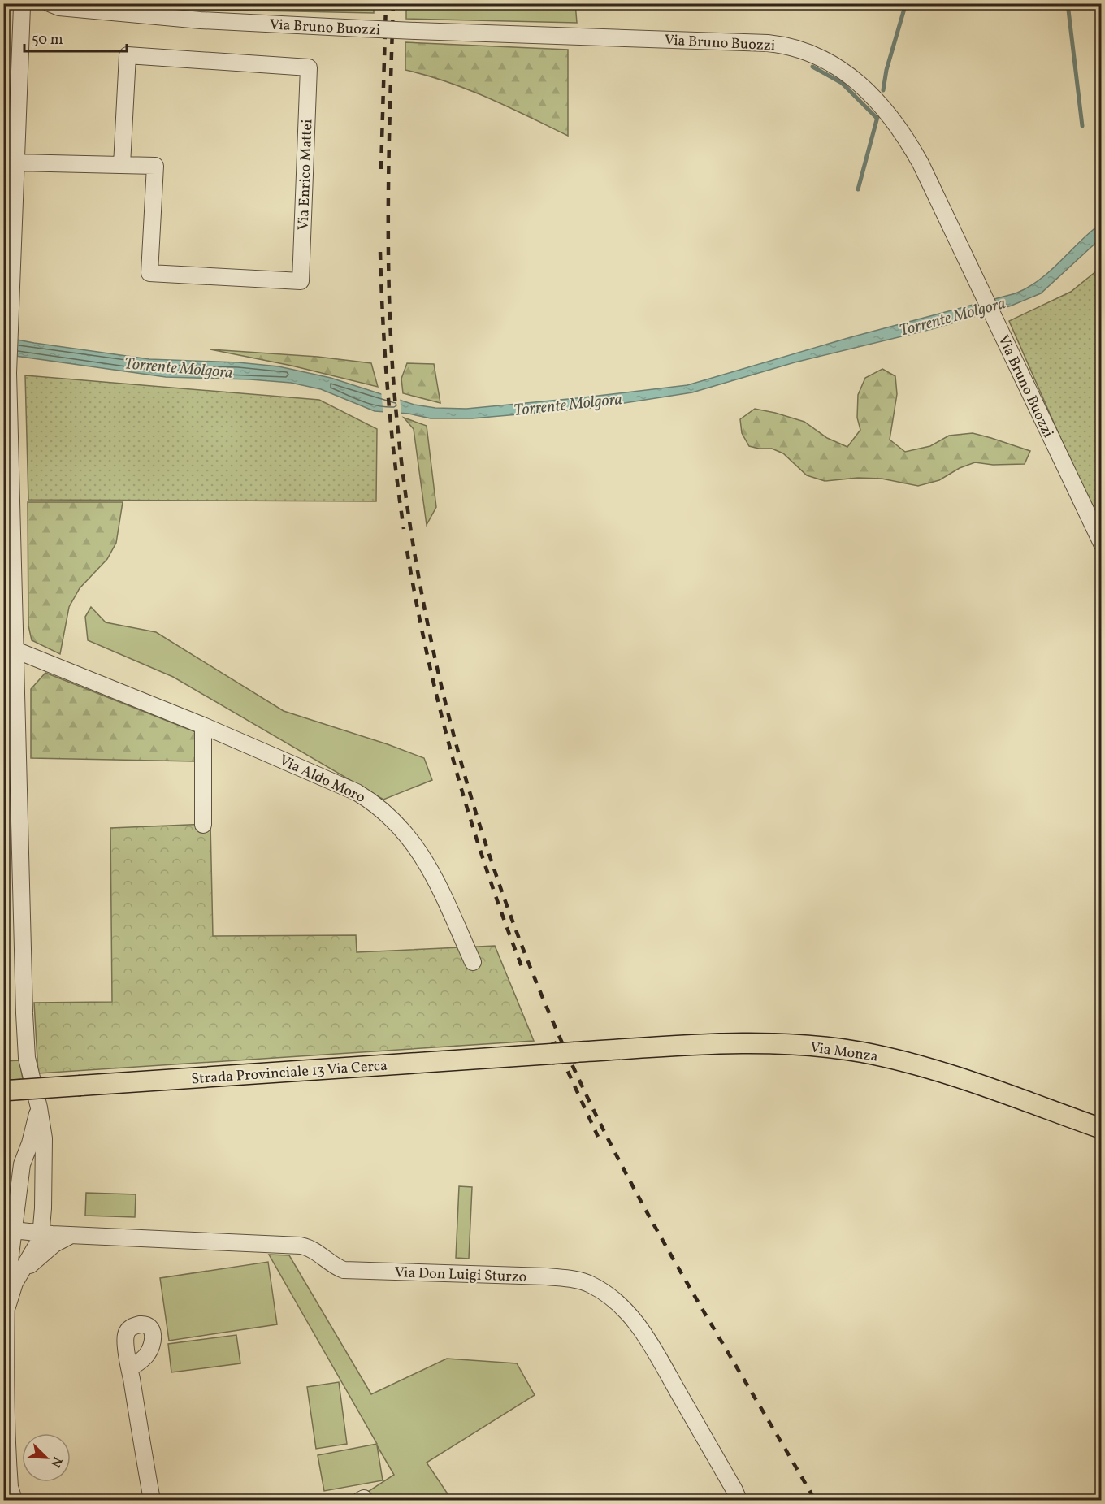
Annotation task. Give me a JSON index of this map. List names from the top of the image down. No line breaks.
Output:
{"streets":{"main road":["Via Monza","Strada Provinciale 13 Via Cerca"],"street":["Via Bruno Buozzi","Via Enrico Mattei","Via Aldo Moro","Via Don Luigi Sturzo"]},"crossings":[["Via Monza","Strada Provinciale 13 Via Cerca"]],"water":["Torrente Molgora"],"scale_bar":"50 m","north":"bottom right"}
